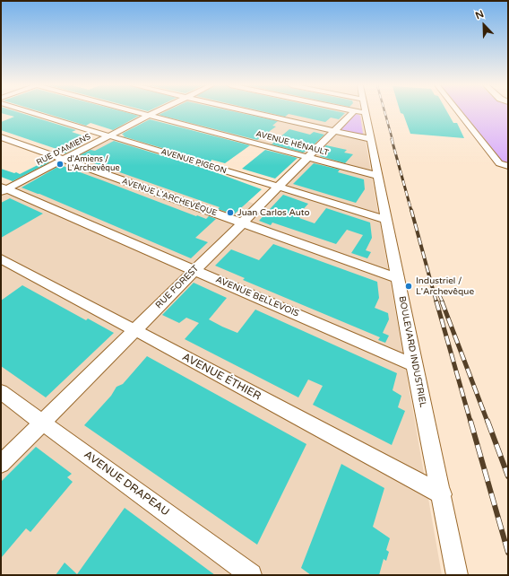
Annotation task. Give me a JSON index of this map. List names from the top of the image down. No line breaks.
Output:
{"streets":{"street":["AVENUE HÉNAULT","RUE D'AMIENS","AVENUE PIGEON","AVENUE L'ARCHEVÊQUE","RUE FOREST","AVENUE BELLEVOIS","BOULEVARD INDUSTRIEL","AVENUE ÉTHIER","AVENUE DRAPEAU"]},"crossings":[["AVENUE HÉNAULT","RUE D'AMIENS"],["AVENUE HÉNAULT","RUE FOREST"],["AVENUE HÉNAULT","BOULEVARD INDUSTRIEL"],["RUE D'AMIENS","AVENUE PIGEON"],["RUE D'AMIENS","AVENUE L'ARCHEVÊQUE"],["RUE D'AMIENS","AVENUE BELLEVOIS"],["AVENUE PIGEON","RUE FOREST"],["AVENUE PIGEON","BOULEVARD INDUSTRIEL"],["AVENUE L'ARCHEVÊQUE","RUE FOREST"],["AVENUE L'ARCHEVÊQUE","BOULEVARD INDUSTRIEL"],["RUE FOREST","AVENUE BELLEVOIS"],["RUE FOREST","BOULEVARD INDUSTRIEL"],["RUE FOREST","AVENUE ÉTHIER"],["RUE FOREST","AVENUE DRAPEAU"],["AVENUE BELLEVOIS","BOULEVARD INDUSTRIEL"],["BOULEVARD INDUSTRIEL","AVENUE ÉTHIER"]],"places":["d'Amiens / L'Archevêque","Juan Carlos Auto","Industriel / L'Archevêque"],"north":"top left"}
